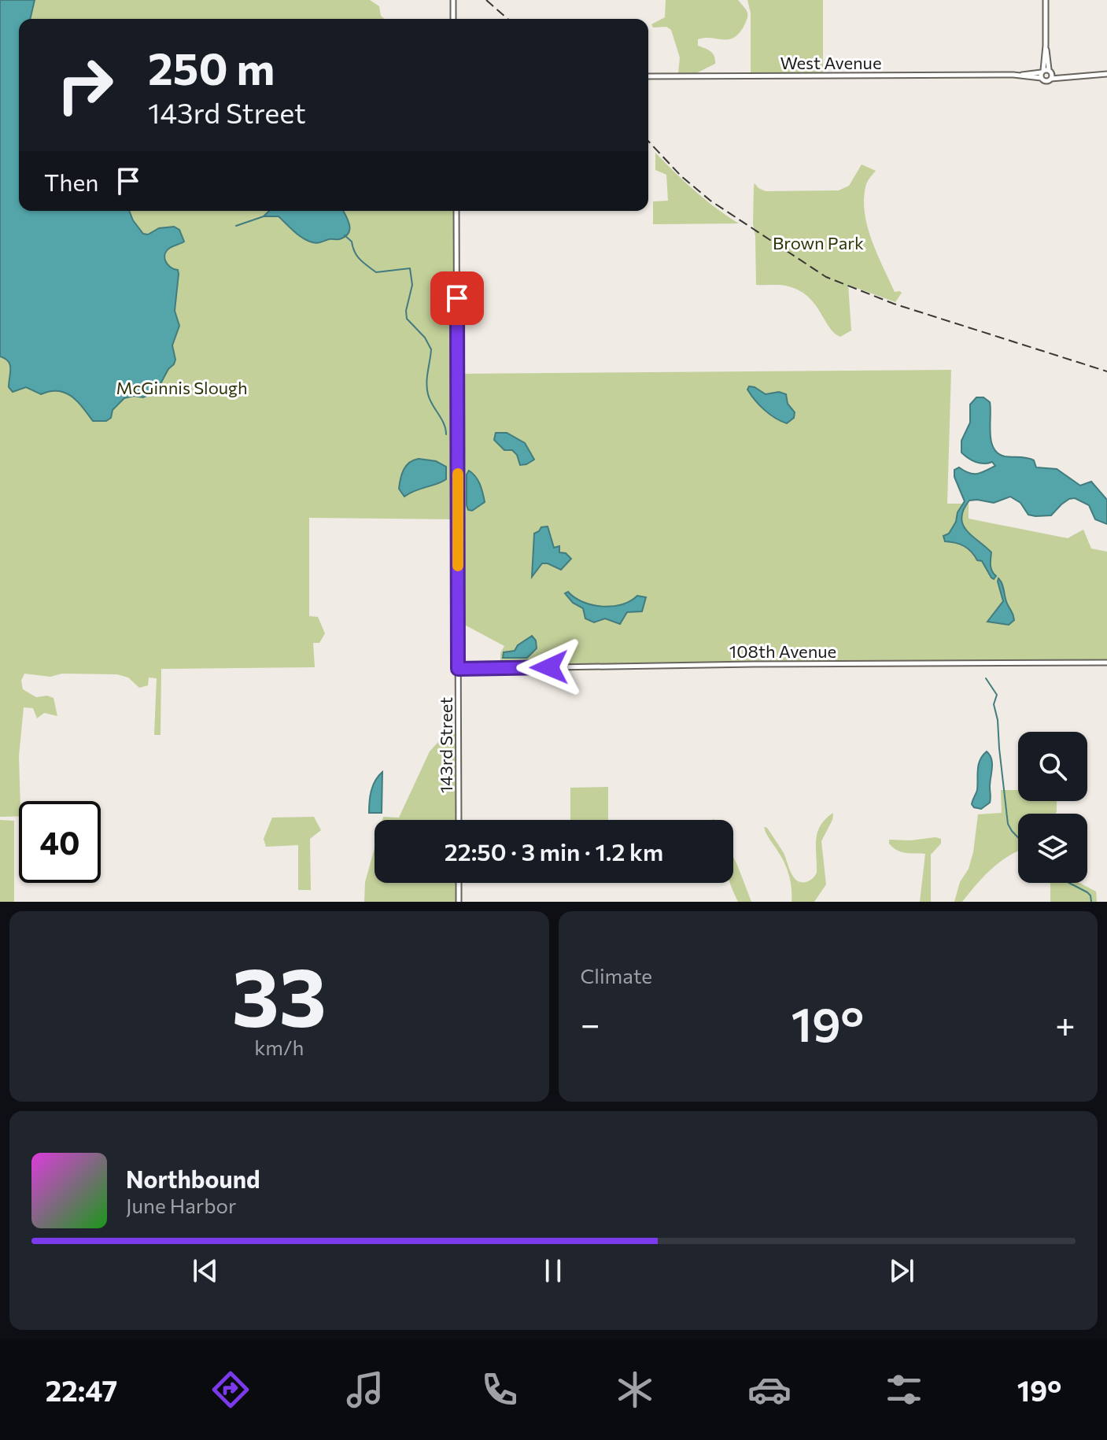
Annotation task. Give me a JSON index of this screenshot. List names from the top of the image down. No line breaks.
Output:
{"streets":{"street":["West Avenue","108th Avenue","143rd Street"]},"crossings":[["108th Avenue","143rd Street"]],"parks":["Brown Park","McGinnis Slough"],"page":{"turn":["250 m","143rd Street"],"then":"Then","limit":"40","trip":"22:50 · 3 min · 1.2 km","tile":[["33","km/h"],"Climate"],"heat":["−","19°","+"],"song":["Northbound","June Harbor"],"tabs":["22:47","19°"]}}
